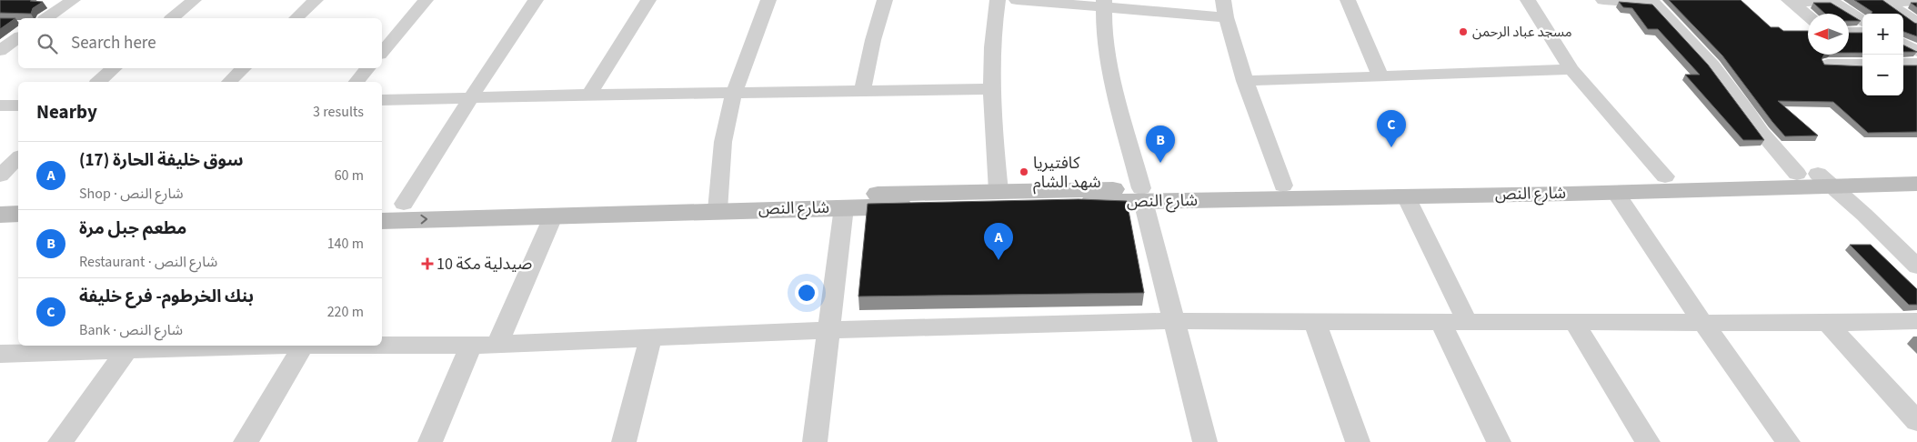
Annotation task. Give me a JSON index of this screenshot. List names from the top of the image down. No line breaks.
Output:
{"streets":{"main road":["شارع النص"]},"places":{"other":["مسجد عباد الرحمن","كافتيريا شهد الشام"],"health":["صيدلية مكة 10"]},"north":"left","page":{"map_buttons":["+","−"],"search":"Search here","heading":["Nearby","3 results"],"pins":["C","B","A"],"list":[{"mark":"A","name":"سوق خليفة الحارة (17)","note":"Shop · شارع النص","value":"60 m"},{"mark":"B","name":"مطعم جبل مرة","note":"Restaurant · شارع النص","value":"140 m"},{"mark":"C","name":"بنك الخرطوم- فرع خليفة","note":"Bank · شارع النص","value":"220 m"}]}}
